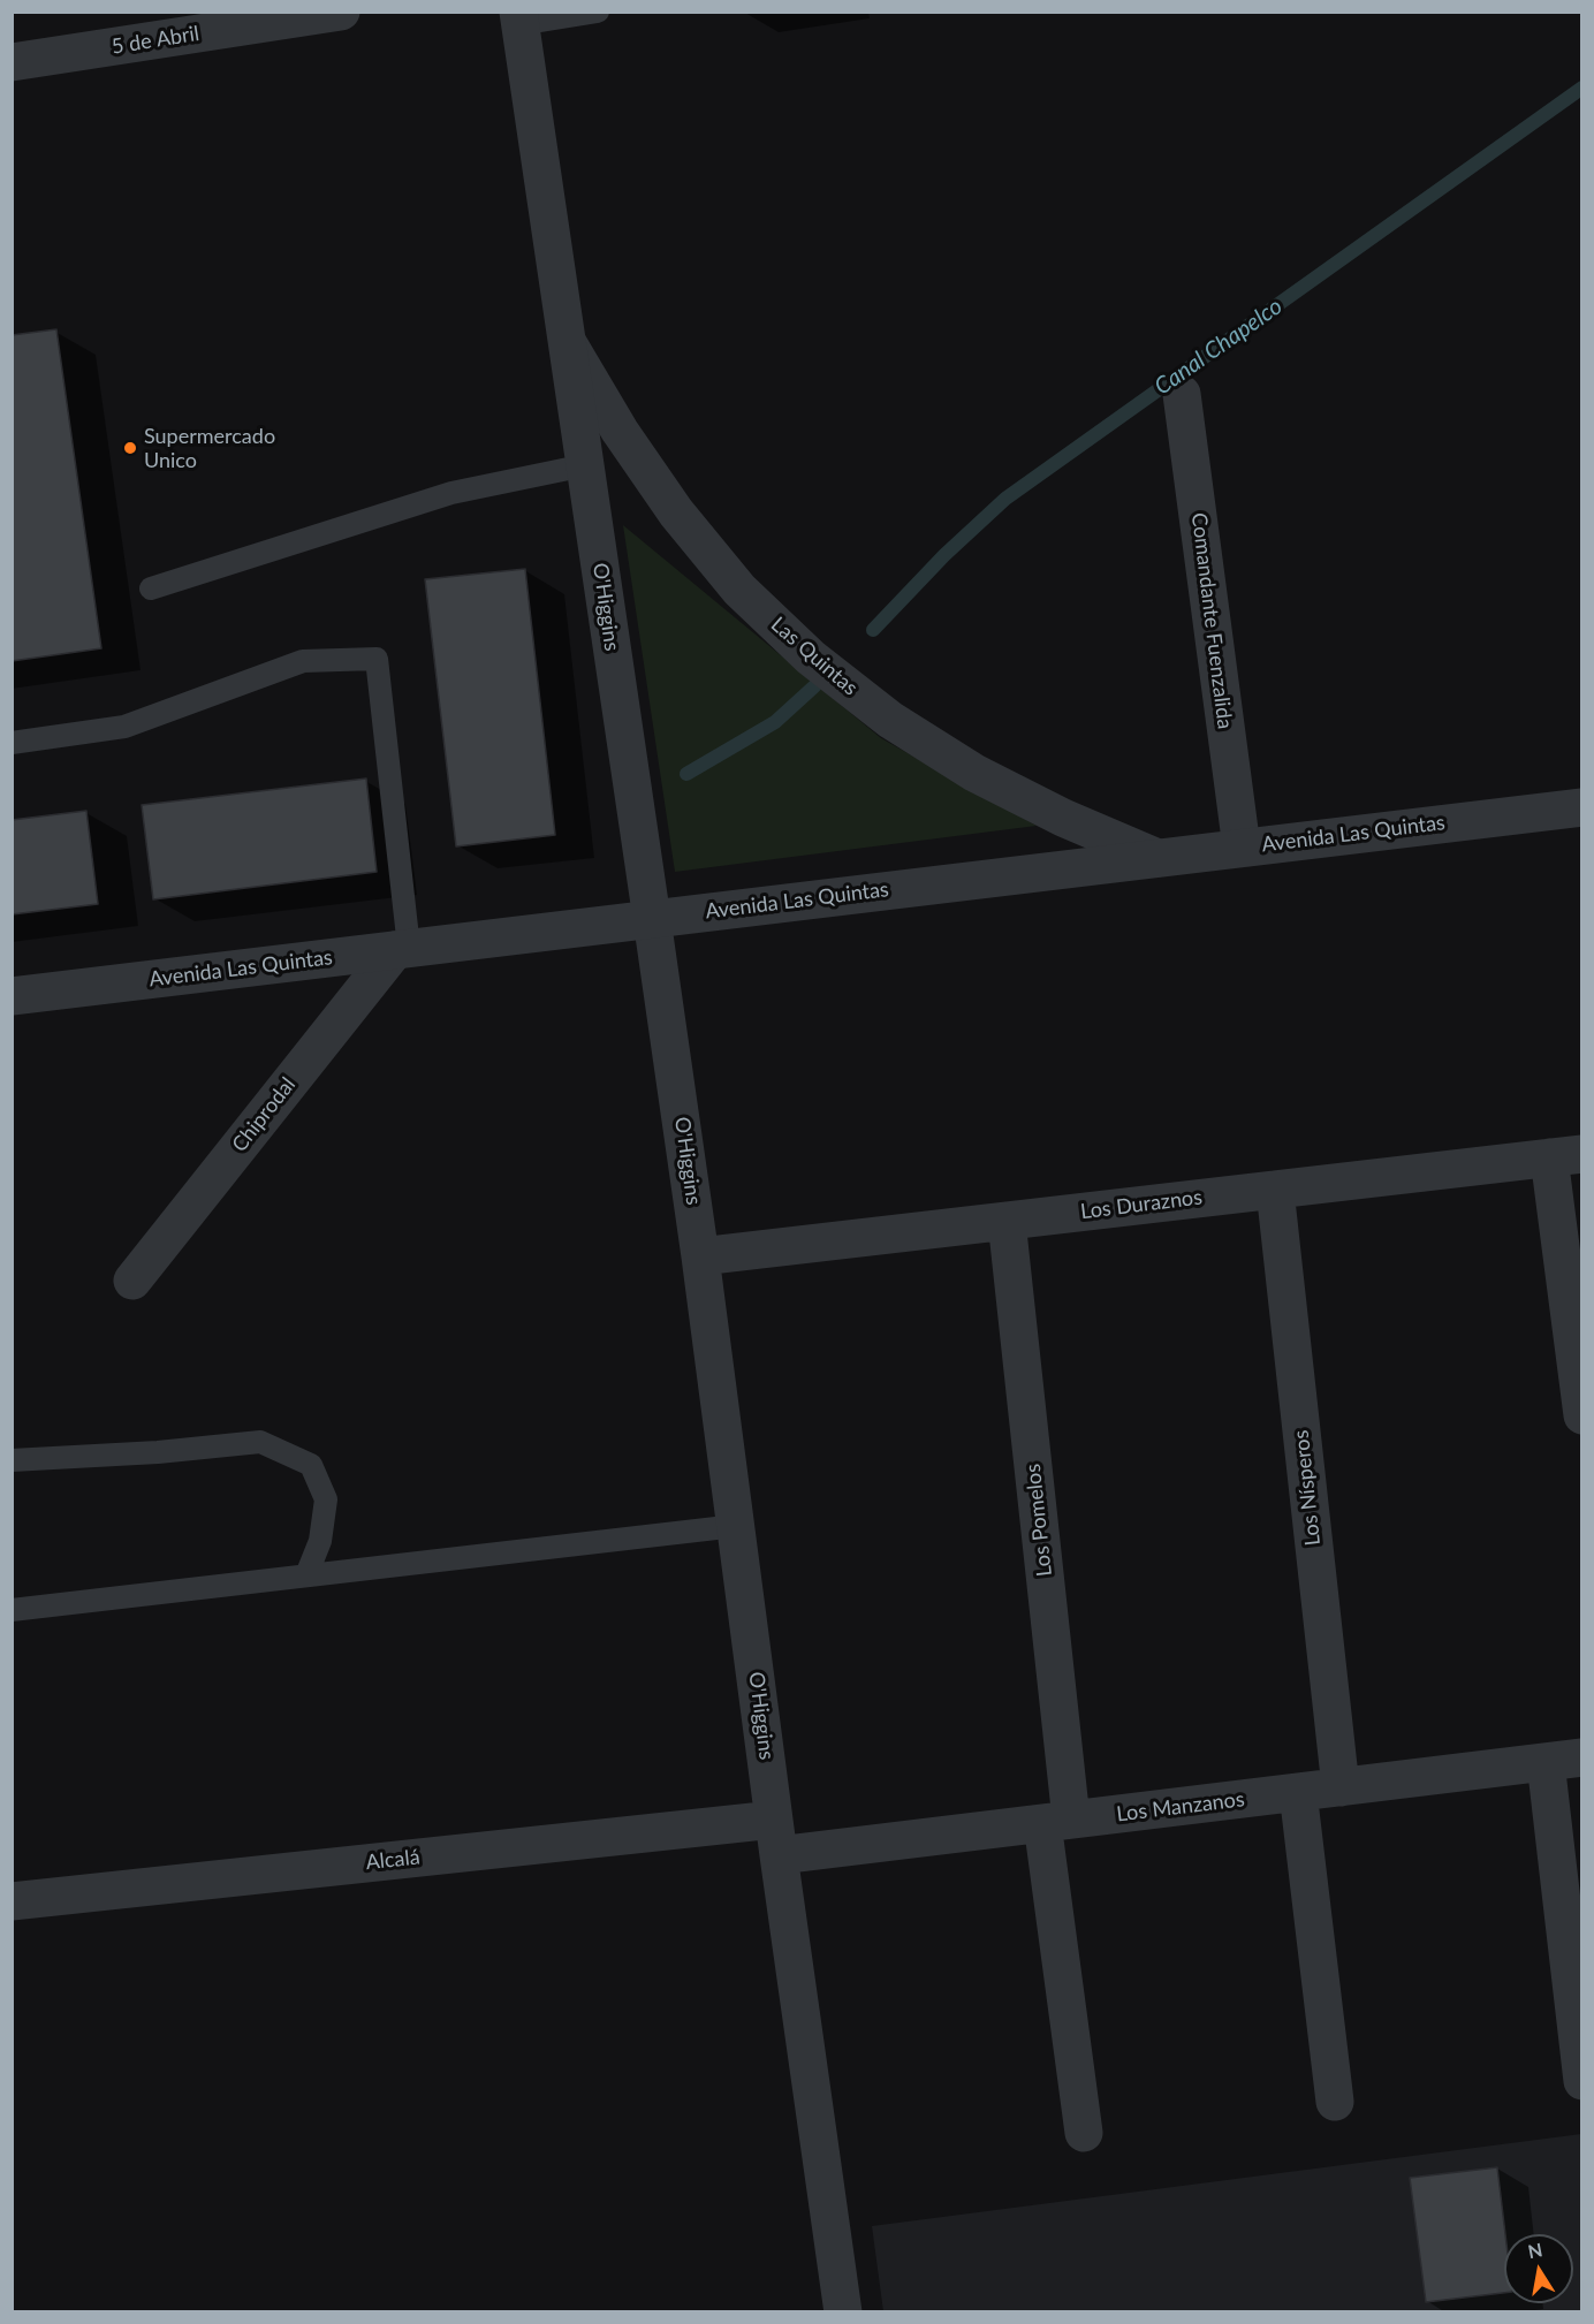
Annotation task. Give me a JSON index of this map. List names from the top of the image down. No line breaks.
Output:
{"streets":{"street":["5 de Abril","O'Higgins","Comandante Fuenzalida","Las Quintas","Avenida Las Quintas","Chiprodal","Los Duraznos","Los Nísperos","Los Pomelos","Los Manzanos","Alcalá"]},"crossings":[["O'Higgins","Las Quintas"],["O'Higgins","Avenida Las Quintas"],["O'Higgins","Los Duraznos"],["O'Higgins","Los Manzanos"],["O'Higgins","Alcalá"],["Comandante Fuenzalida","Avenida Las Quintas"],["Las Quintas","Avenida Las Quintas"],["Avenida Las Quintas","Chiprodal"],["Los Duraznos","Los Nísperos"],["Los Duraznos","Los Pomelos"],["Los Nísperos","Los Manzanos"],["Los Pomelos","Los Manzanos"],["Los Manzanos","Alcalá"]],"water":["Canal Chapelco"],"places":["Supermercado Unico"],"north":"top"}
